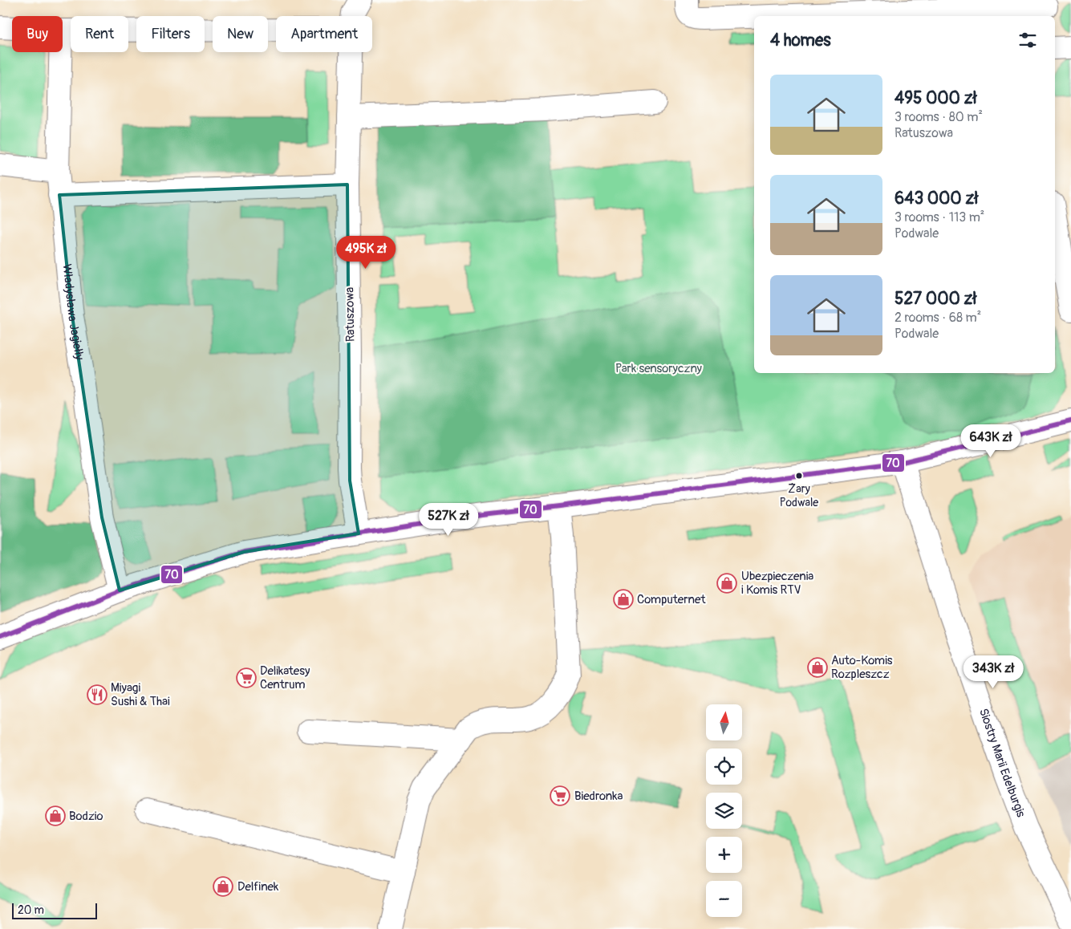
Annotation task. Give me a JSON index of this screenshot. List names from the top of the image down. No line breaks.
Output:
{"streets":{"street":["Władysława Jagiełły","Ratuszowa","Siostry Marii Edelburgis"]},"parks":["Park sensoryczny"],"places":{"other":["Żary Podwale"],"shop":["Ubezpieczenia i Komis RTV","Computernet","Auto-Komis Rozpleszcz","Bodzio","Delfinek"],"supermarket":["Delikatesy Centrum","Biedronka"],"restaurant":["Miyagi Sushi & Thai"]},"lines":["transit line 70"],"scale_bar":"20 m","north":"top","page":{"chip":["Buy","Rent","Filters","New","Apartment"],"heading":"4 homes","list":[{"name":"495 000 zł","note":"3 rooms · 80 m² · Ratuszowa"},{"name":"643 000 zł","note":"3 rooms · 113 m² · Podwale"},{"name":"527 000 zł","note":"2 rooms · 68 m² · Podwale"}],"price":["495K zł","643K zł","527K zł","343K zł"],"map_buttons":["+","−"],"scale":"20 m"}}
